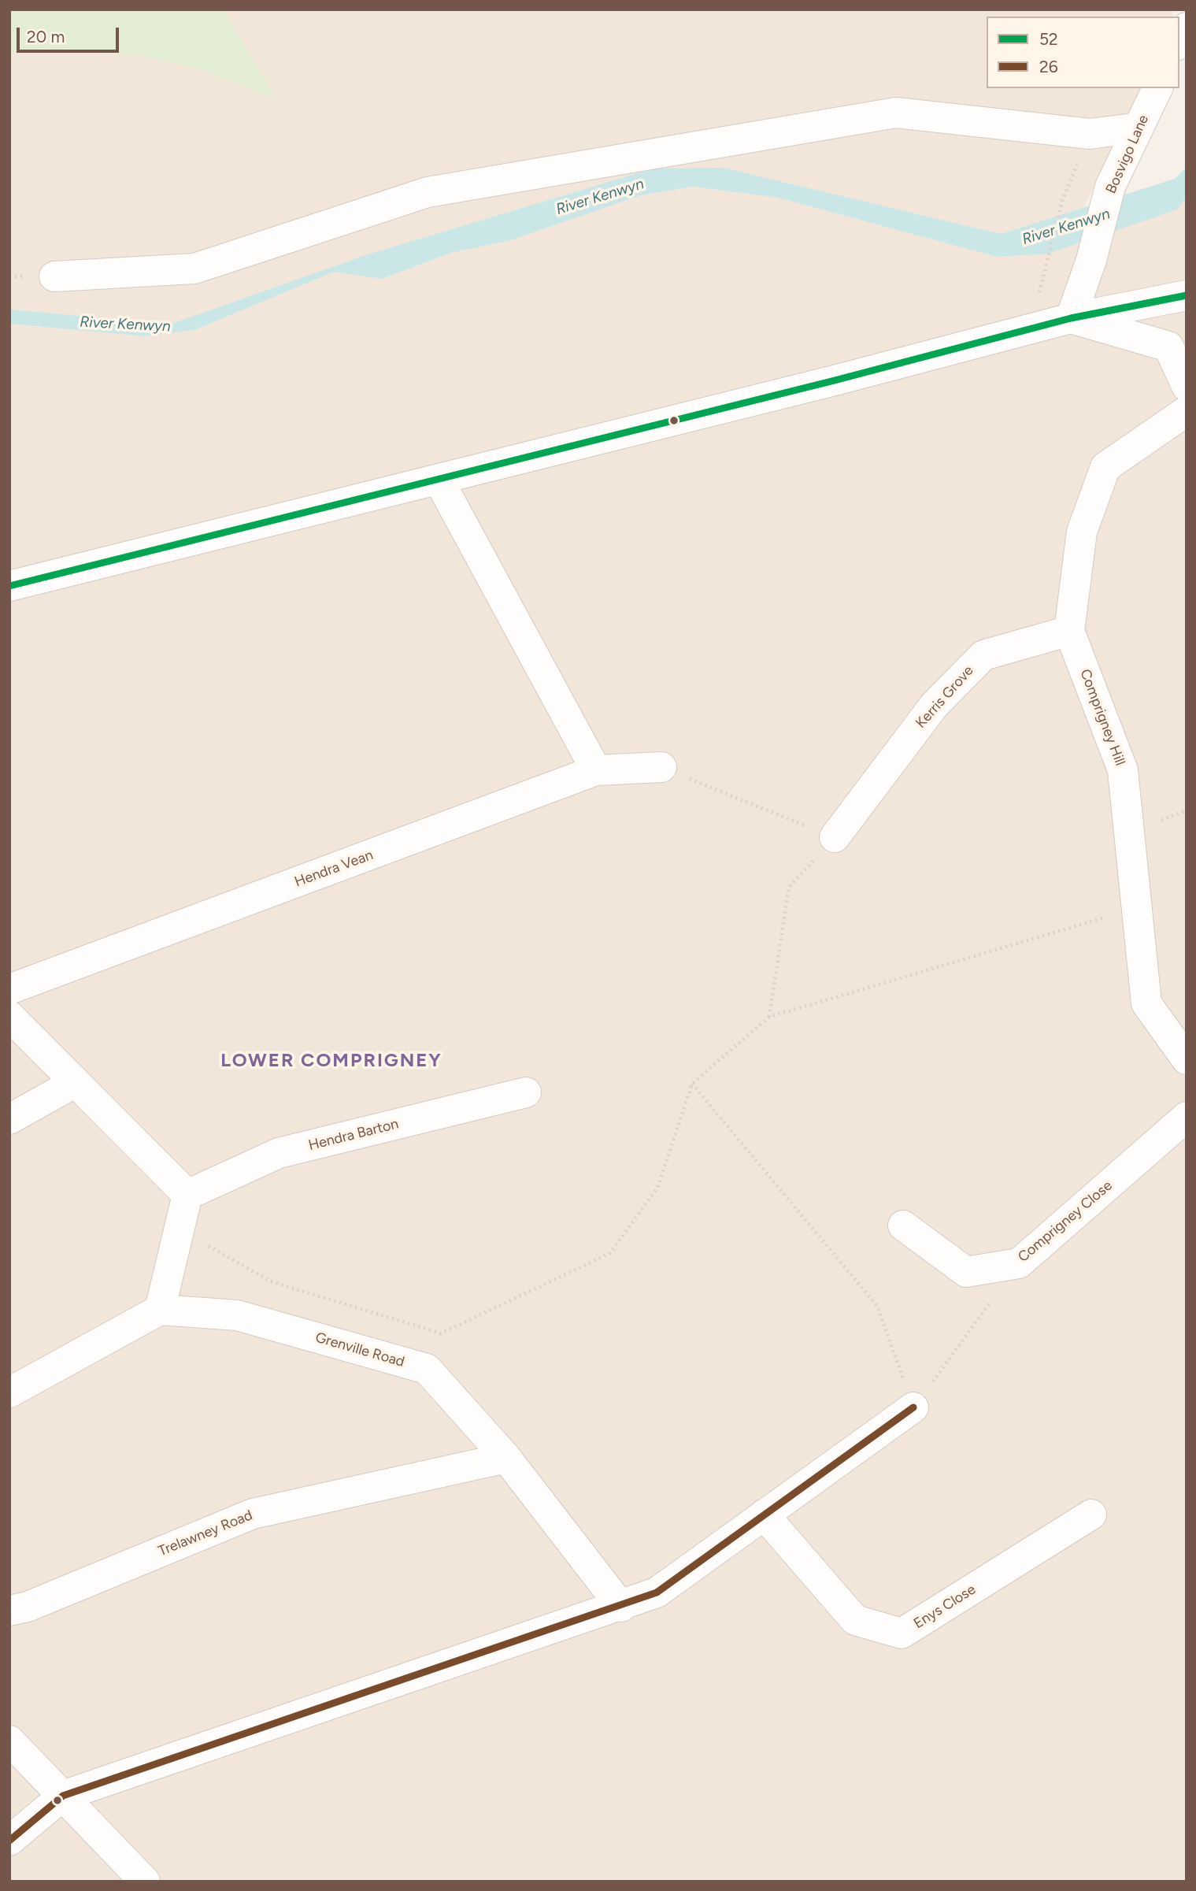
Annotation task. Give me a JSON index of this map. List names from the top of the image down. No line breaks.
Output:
{"streets":{"street":["Bosvigo Lane","Kerris Grove","Comprigney Hill","Hendra Vean","Hendra Barton","Comprigney Close","Grenville Road","Trelawney Road","Enys Close"]},"crossings":[["Kerris Grove","Comprigney Hill"],["Grenville Road","Trelawney Road"]],"districts":["LOWER COMPRIGNEY"],"water":["River Kenwyn"],"lines":["transit line 52","transit line 26"],"legend":["52","26"],"scale_bar":"20 m"}
